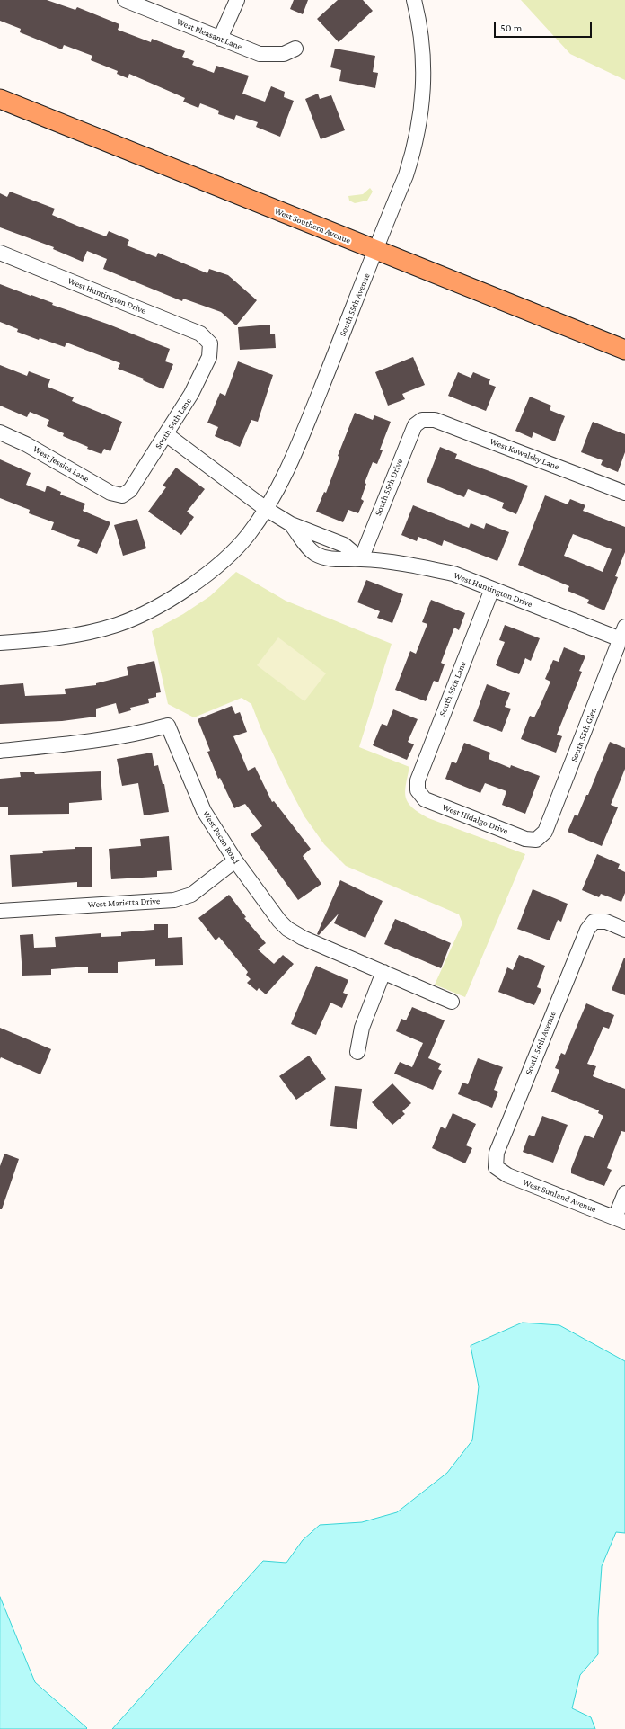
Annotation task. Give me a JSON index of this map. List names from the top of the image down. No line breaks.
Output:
{"streets":{"main road":["West Southern Avenue"],"street":["West Pleasant Lane","West Huntington Drive","South 55th Avenue","South 54th Lane","West Kowalsky Lane","West Jessica Lane","South 55th Drive","South 55th Lane","South 55th Glen","West Hidalgo Drive","West Pecan Road","West Marietta Drive","South 56th Avenue","West Sunland Avenue"]},"crossings":[["West Southern Avenue","South 55th Avenue"],["West Huntington Drive","South 55th Avenue"],["West Huntington Drive","South 54th Lane"],["West Huntington Drive","South 55th Drive"],["West Huntington Drive","South 55th Lane"],["West Huntington Drive","South 55th Glen"],["South 54th Lane","West Jessica Lane"],["West Kowalsky Lane","South 55th Drive"],["South 55th Lane","West Hidalgo Drive"],["South 55th Glen","West Hidalgo Drive"],["West Pecan Road","West Marietta Drive"],["South 56th Avenue","West Sunland Avenue"]],"scale_bar":"50 m"}
